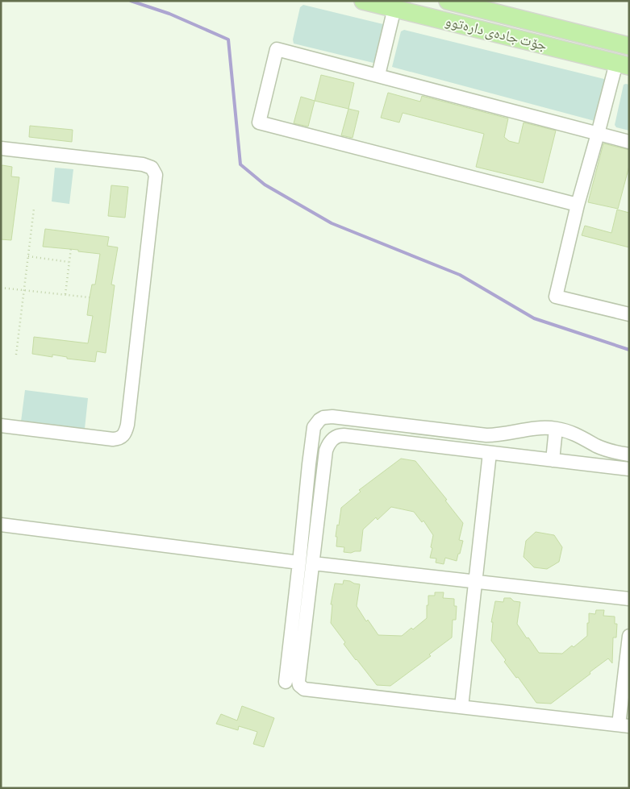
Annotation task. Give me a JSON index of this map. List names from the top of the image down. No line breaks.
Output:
{"streets":{"main road":["جۆت جادەی دارەتوو"]}}
